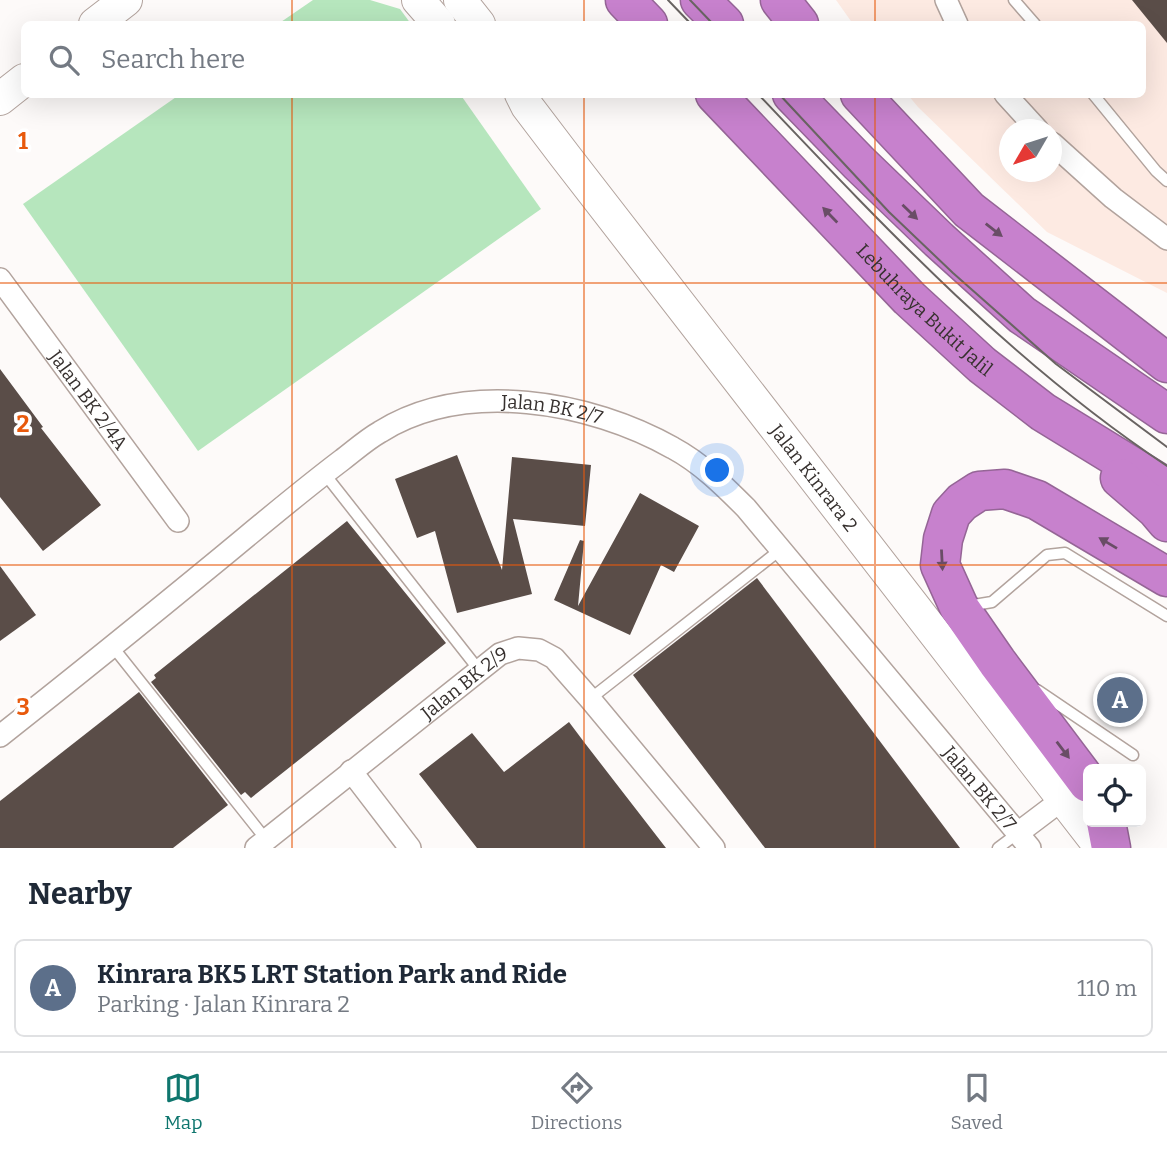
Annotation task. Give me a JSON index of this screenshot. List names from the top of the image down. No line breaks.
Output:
{"streets":{"highway":["Lebuhraya Bukit Jalil"],"street":["Jalan BK 2/4A","Jalan BK 2/7","Jalan Kinrara 2","Jalan BK 2/9"]},"north":"bottom left","page":{"search":"Search here","pins":"A","heading":"Nearby","list":[{"mark":"A","name":"Kinrara BK5 LRT Station Park and Ride","note":"Parking · Jalan Kinrara 2","value":"110 m"}],"nav":["Map","Directions","Saved"]},"grid":{"rows":["1","2","3"]}}
